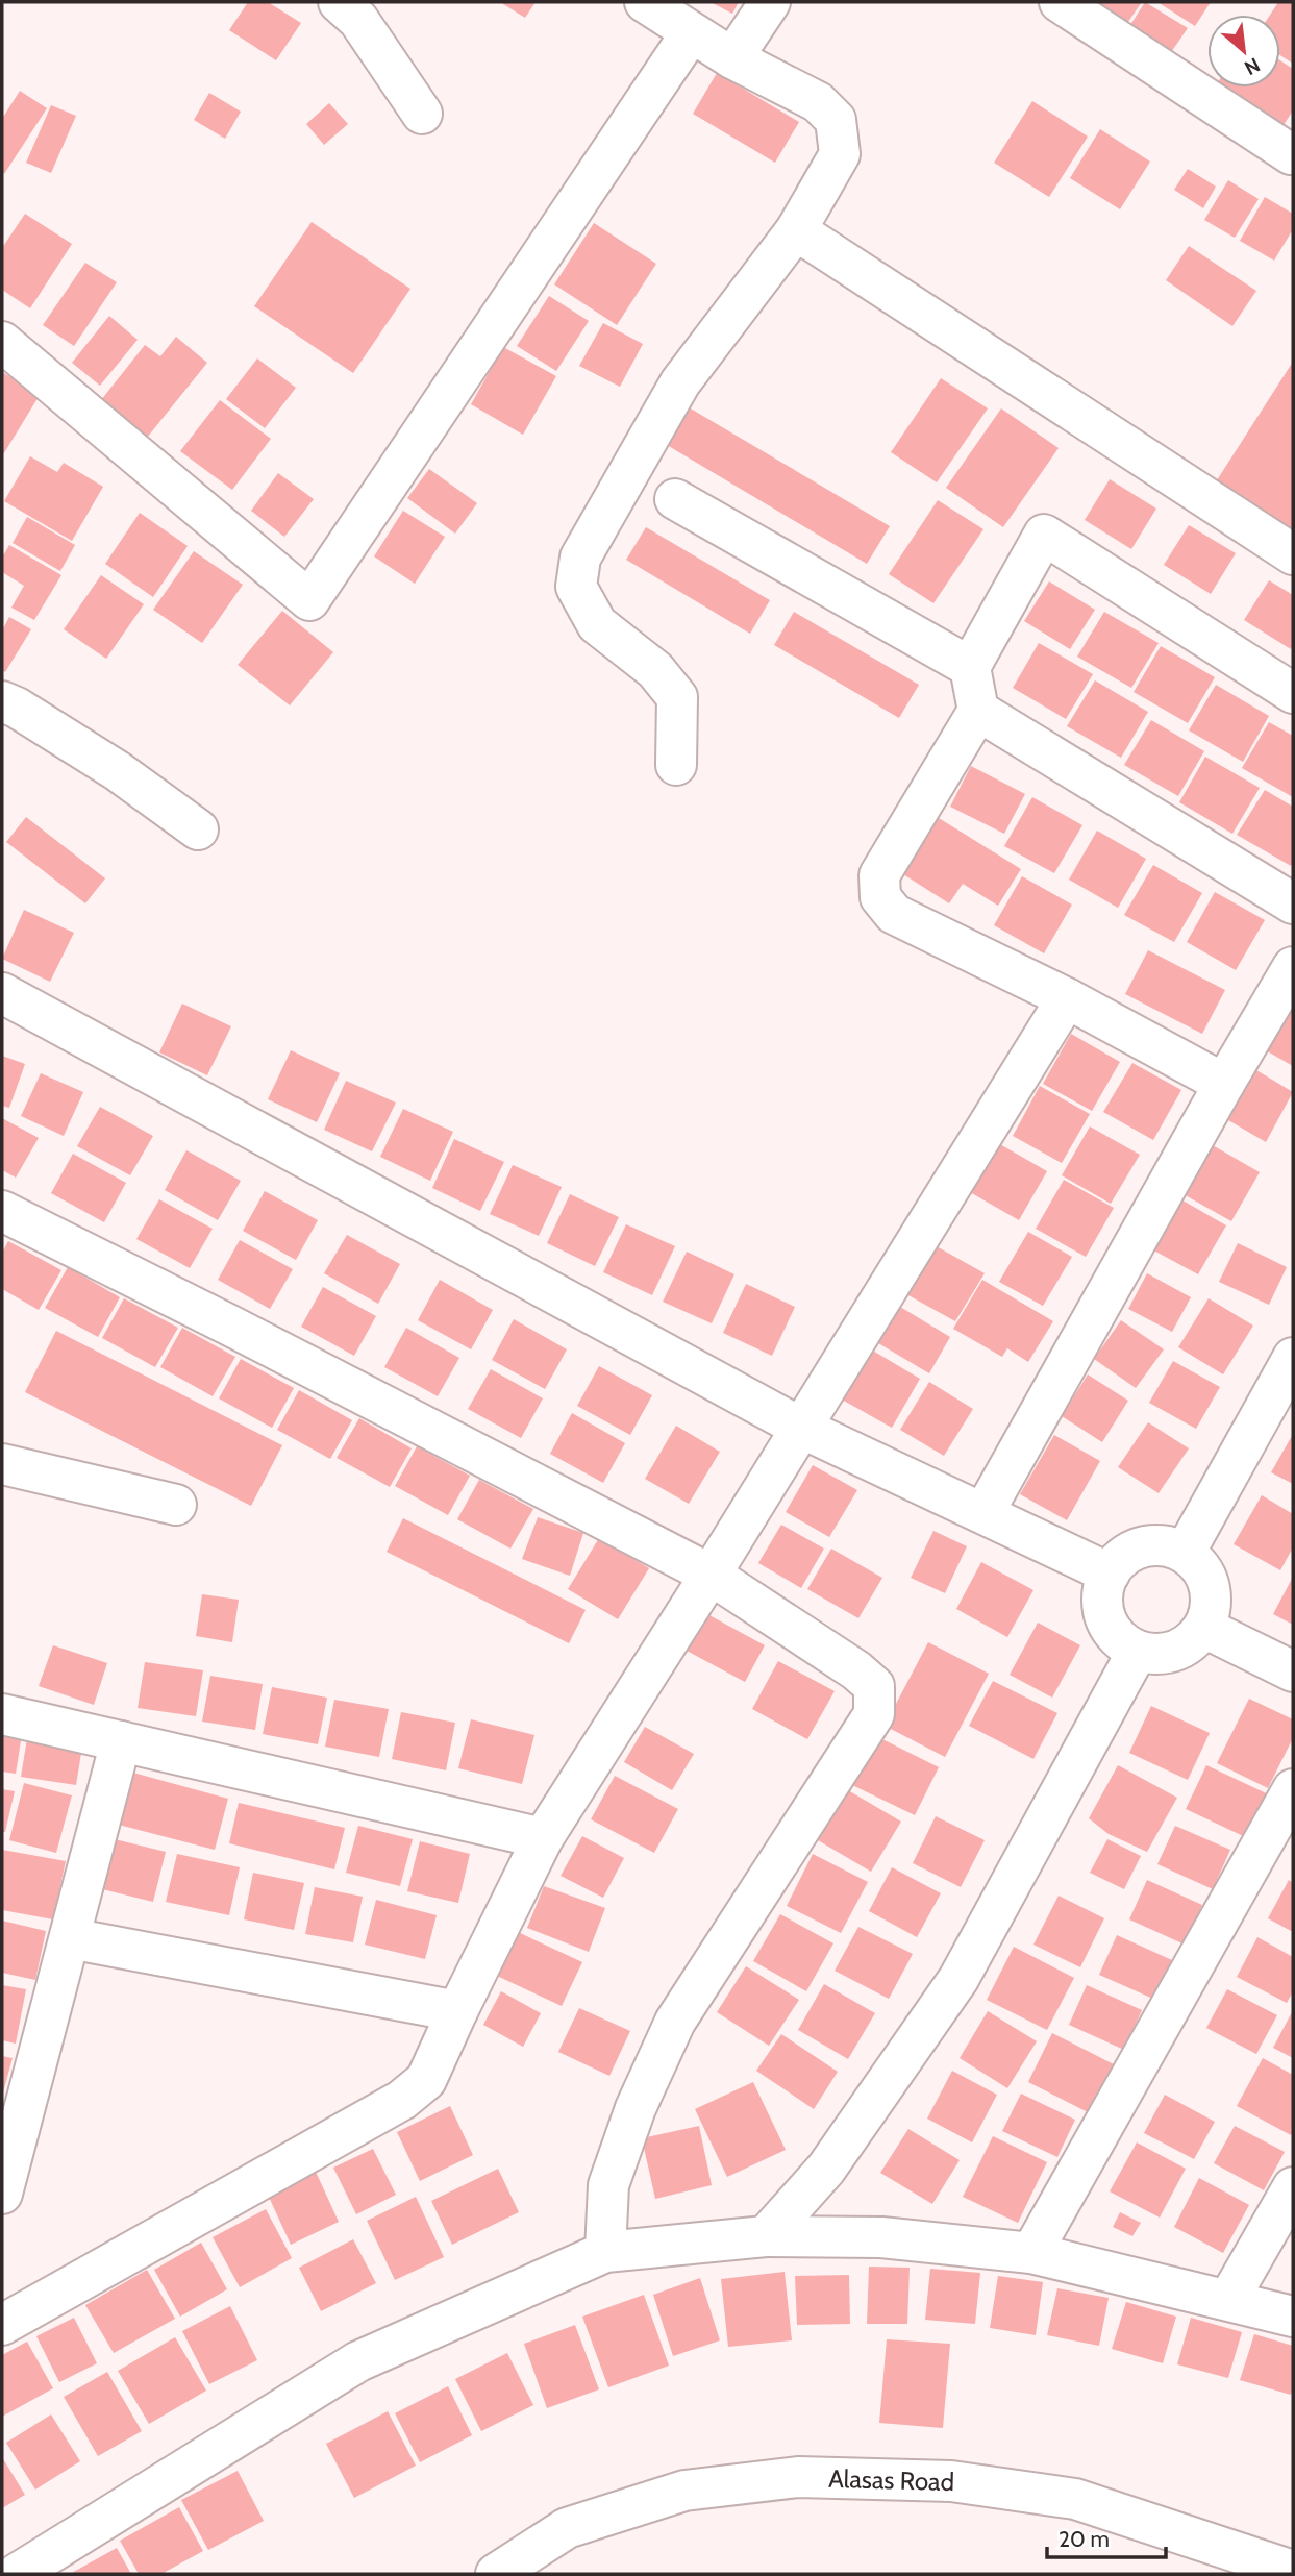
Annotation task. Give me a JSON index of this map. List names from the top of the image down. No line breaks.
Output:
{"streets":{"street":["Alasas Road"]},"scale_bar":"20 m","north":"bottom right"}
